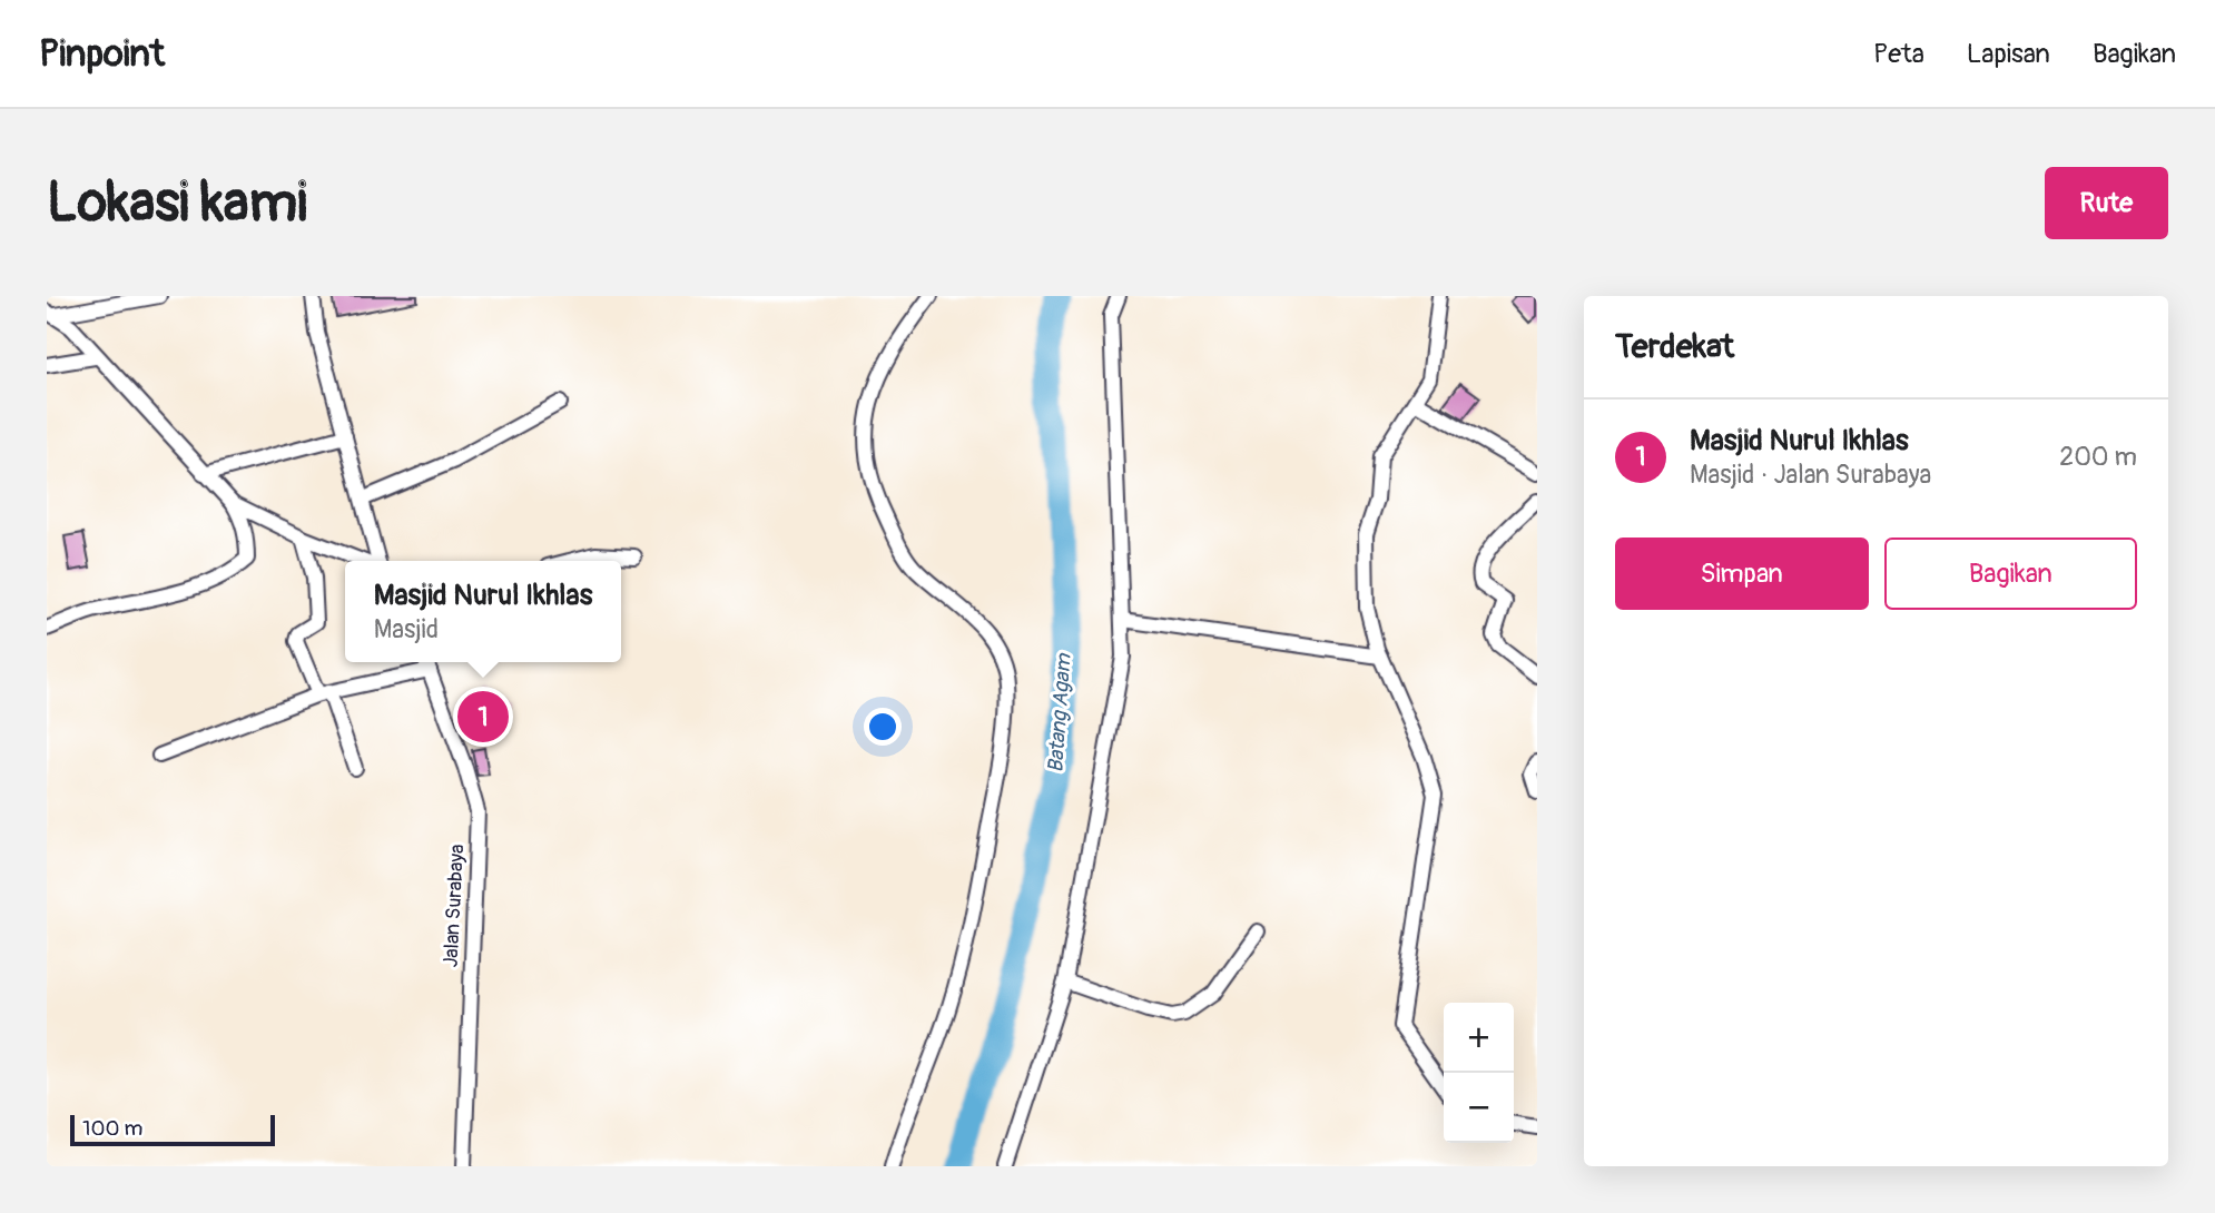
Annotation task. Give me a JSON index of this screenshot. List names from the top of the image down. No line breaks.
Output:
{"streets":{"street":["Jalan Surabaya"]},"water":["Batang Agam"],"scale_bar":"100 m","page":{"header":"Pinpoint","nav":["Peta","Lapisan","Bagikan"],"buttons":["Rute",["Simpan","Bagikan"]],"title":"Lokasi kami","heading":"Terdekat","list":[{"mark":"1","name":"Masjid Nurul Ikhlas","note":"Masjid · Jalan Surabaya","value":"200 m"}],"popup":["Masjid Nurul Ikhlas","Masjid"],"pins":"1","map_buttons":["+","−"],"scale":"100 m"}}
